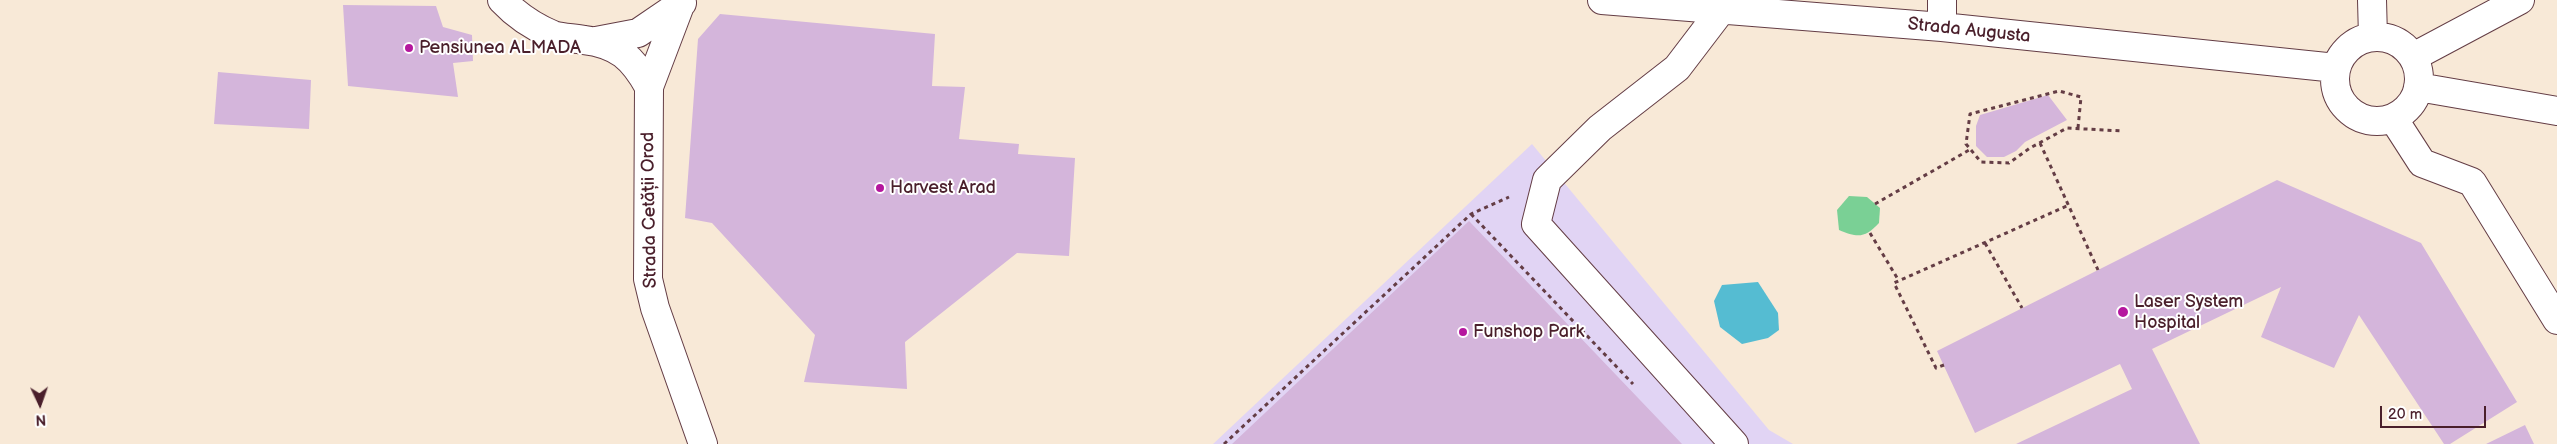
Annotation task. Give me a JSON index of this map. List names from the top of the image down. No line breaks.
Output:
{"streets":{"street":["Strada Augusta","Strada Cetății Orod"]},"places":["Pensiunea ALMADA","Harvest Arad","Laser System Hospital","Funshop Park"],"scale_bar":"20 m","north":"bottom"}
